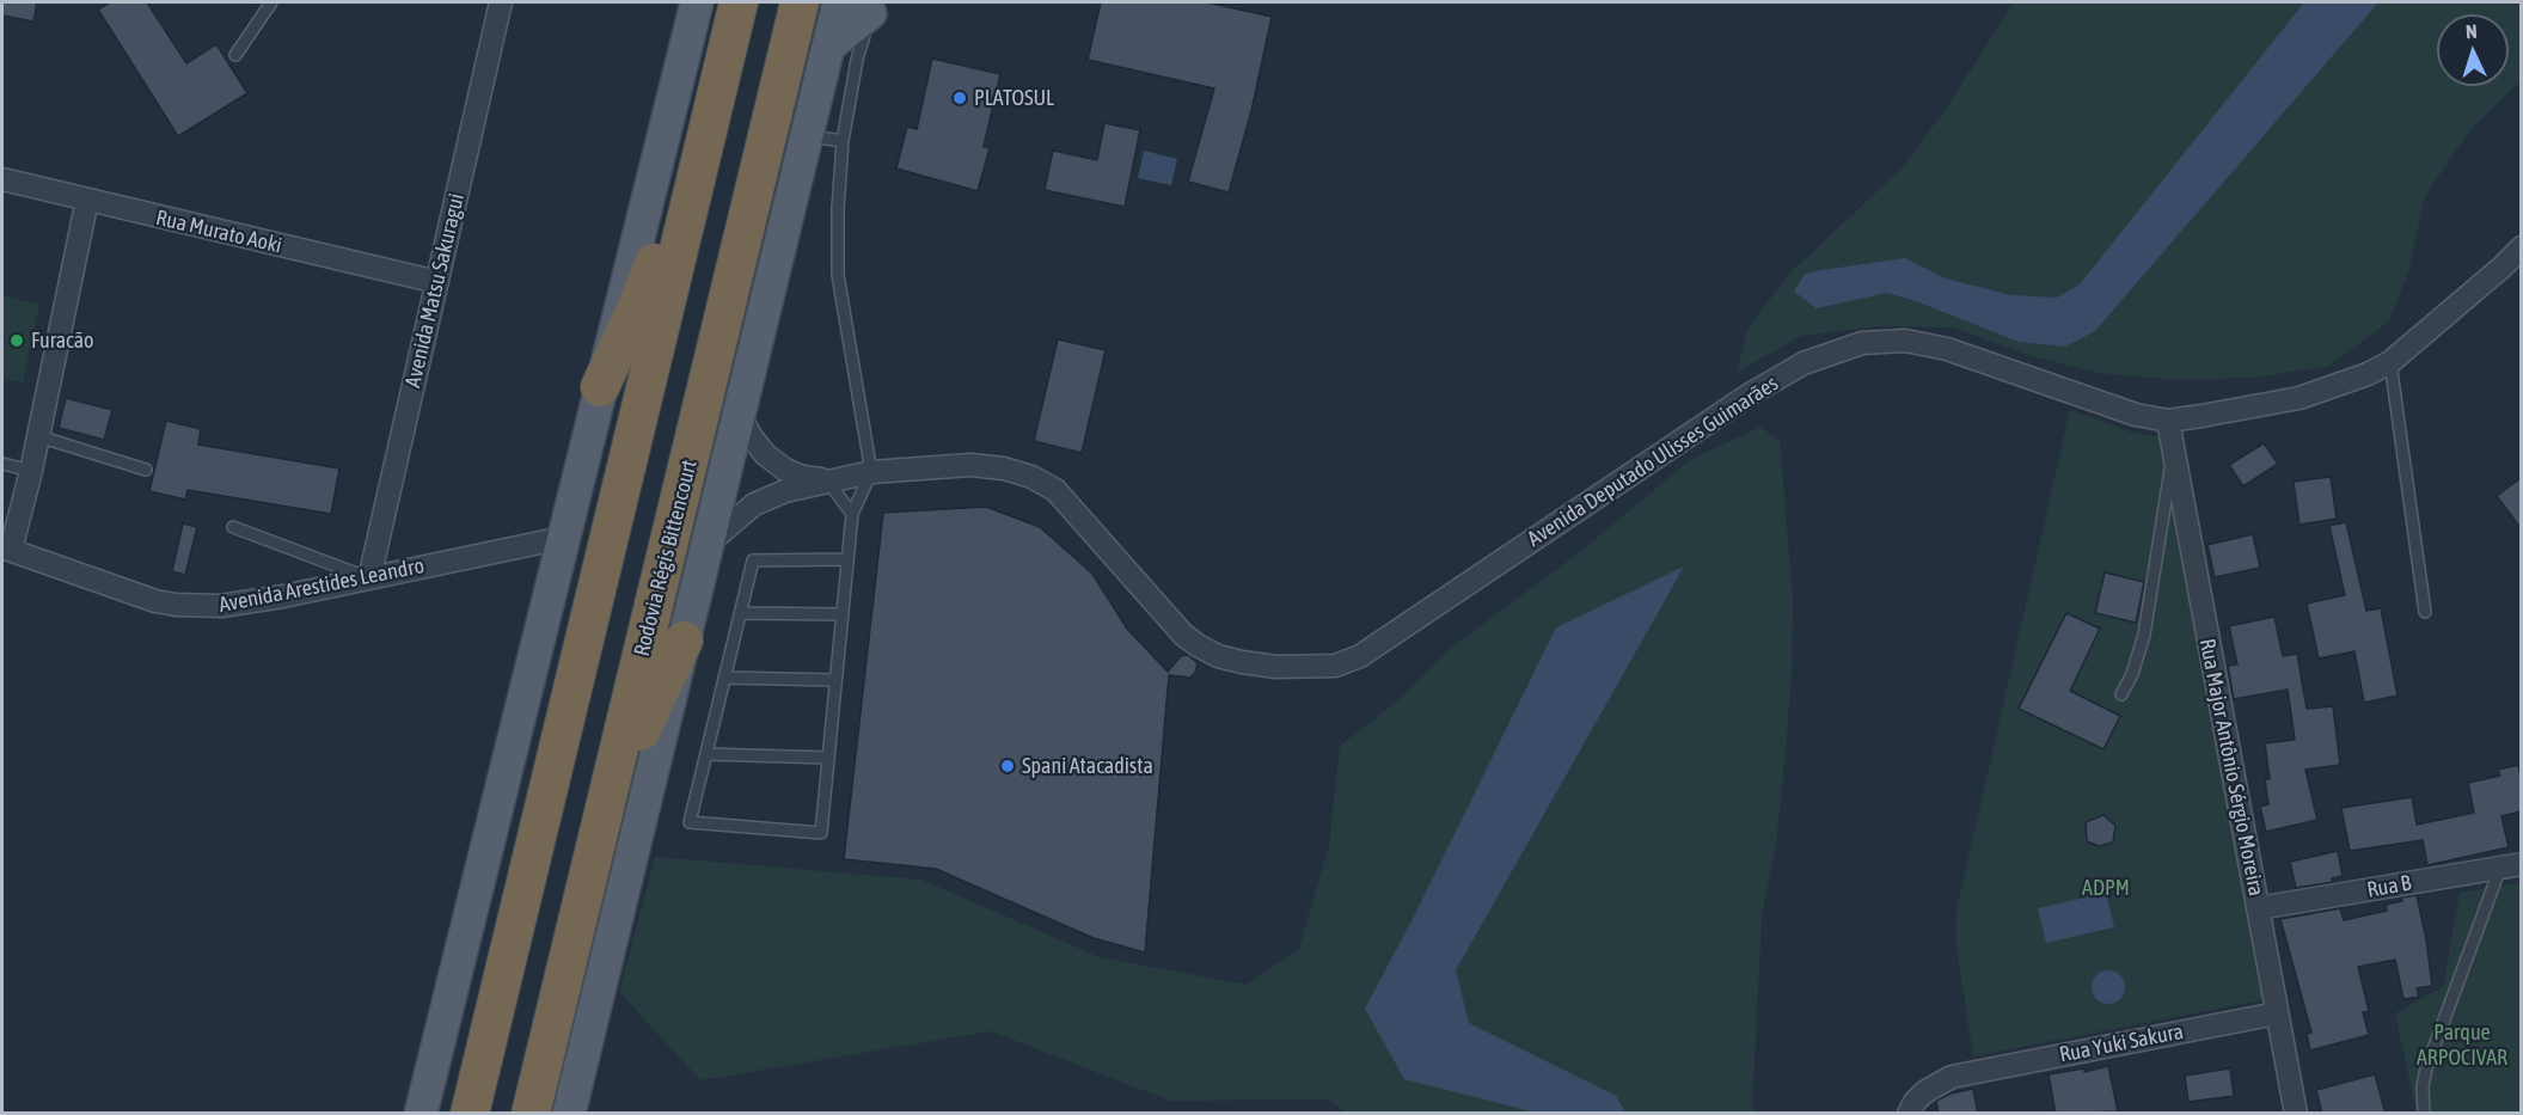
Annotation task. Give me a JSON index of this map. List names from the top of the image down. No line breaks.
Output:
{"streets":{"highway":["Rodovia Régis Bittencourt"],"street":["Rua Murato Aoki","Avenida Matsu Sakuragui","Avenida Deputado Ulisses Guimarães","Avenida Arestides Leandro","Rua Major Antônio Sérgio Moreira","Rua B","Rua Yuki Sakura"]},"crossings":[["Rua Murato Aoki","Avenida Matsu Sakuragui"],["Avenida Matsu Sakuragui","Avenida Arestides Leandro"],["Avenida Deputado Ulisses Guimarães","Rua Major Antônio Sérgio Moreira"],["Rua Major Antônio Sérgio Moreira","Rua B"],["Rua Major Antônio Sérgio Moreira","Rua Yuki Sakura"]],"parks":["ADPM","Parque ARPOCIVAR"],"places":["PLATOSUL","Furacão","Spani Atacadista"],"north":"top"}
